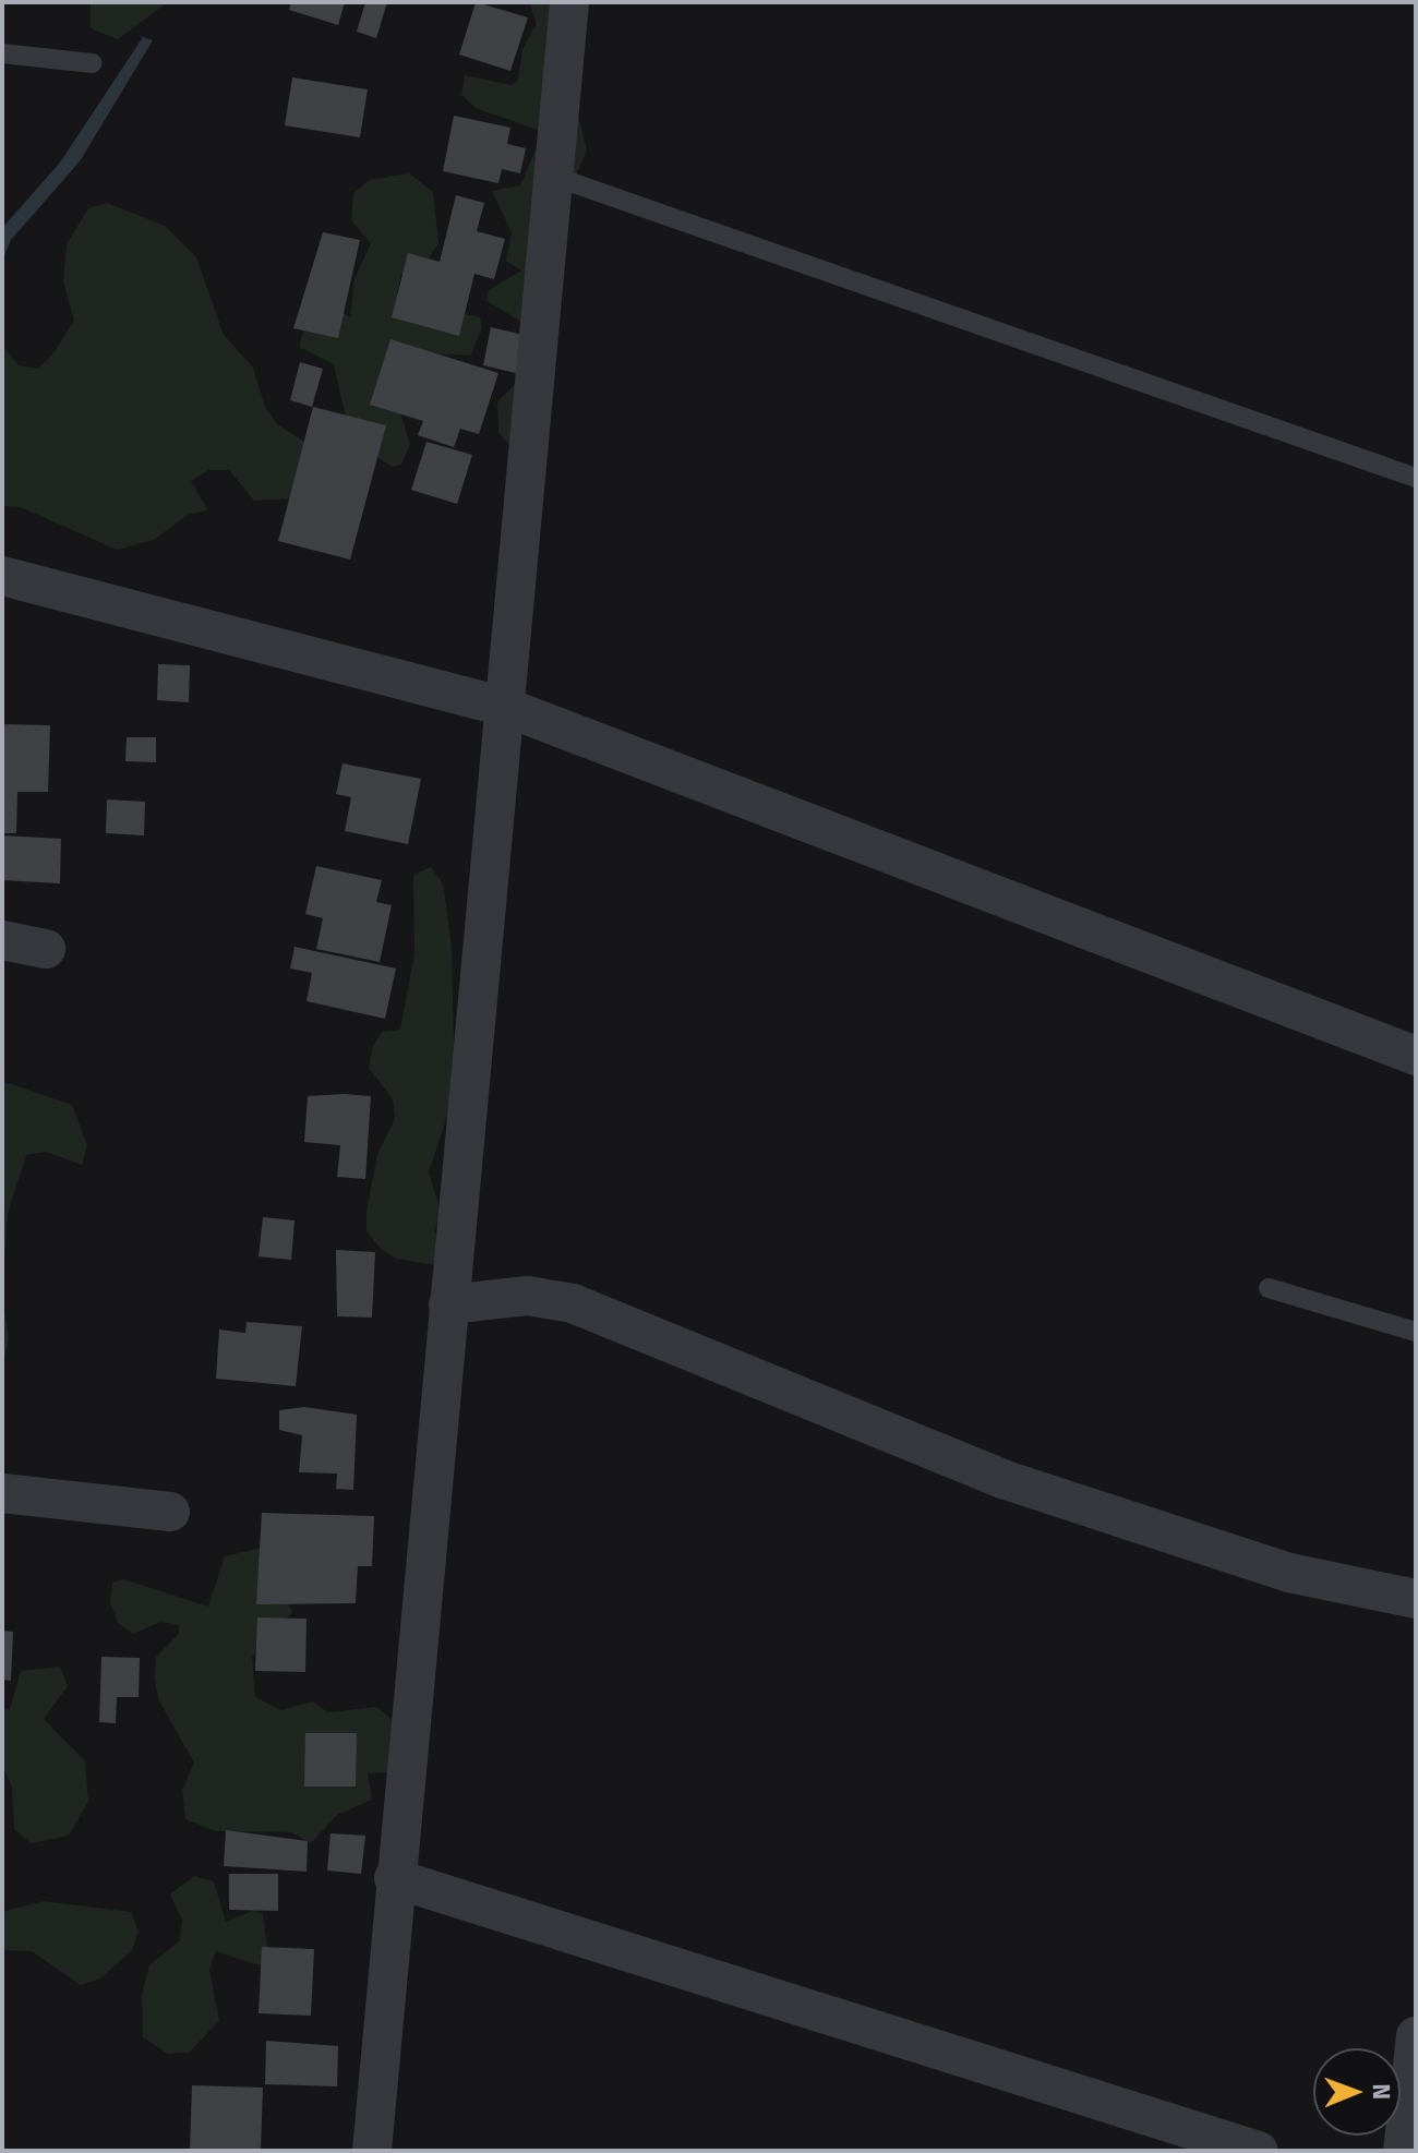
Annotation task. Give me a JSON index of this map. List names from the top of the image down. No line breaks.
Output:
{"north":"right"}
